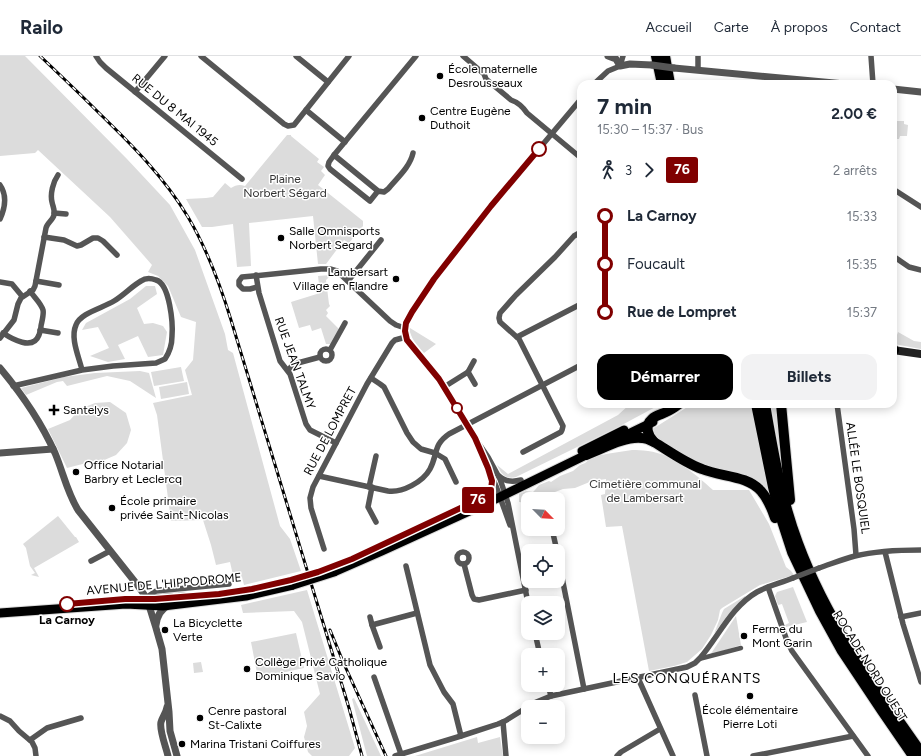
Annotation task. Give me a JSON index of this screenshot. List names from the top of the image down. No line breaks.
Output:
{"streets":{"highway":["ROCADE NORD OUEST"],"main road":["AVENUE DE L'HIPPODROME"],"street":["RUE DU 8 MAI 1945","RUE JEAN TALMY","RUE DE LOMPRET","ALLÉE LE BOSQUIEL"]},"crossings":[["RUE JEAN TALMY","RUE DE LOMPRET"]],"districts":["LES CONQUÉRANTS"],"parks":["Plaine Norbert Ségard","Cimetière communal de Lambersart"],"places":{"other":["École maternelle Desrousseaux","Centre Eugène Duthoit","Salle Omnisports Norbert Segard","Lambersart Village en Flandre","Office Notarial Barbry et Leclercq","École primaire privée Saint-Nicolas","La Carnoy","La Bicyclette Verte","Ferme du Mont Garin","Collège Privé Catholique Dominique Savio","École élémentaire Pierre Loti","Cenre pastoral St-Calixte","Marina Tristani Coiffures"],"health":["Santelys"]},"lines":["bus line 76"],"north":"bottom right","page":{"header":"Railo","nav":["Accueil","Carte","À propos","Contact"],"on_map":"76","heading":["7 min","15:30 – 15:37 · Bus","2.00 €"],"legs":["3","76","2 arrêts"],"list":[{"name":"La Carnoy","value":"15:33"},{"name":"Foucault","value":"15:35"},{"name":"Rue de Lompret","value":"15:37"}],"buttons":["Démarrer","Billets"],"map_buttons":["+","−"]}}
